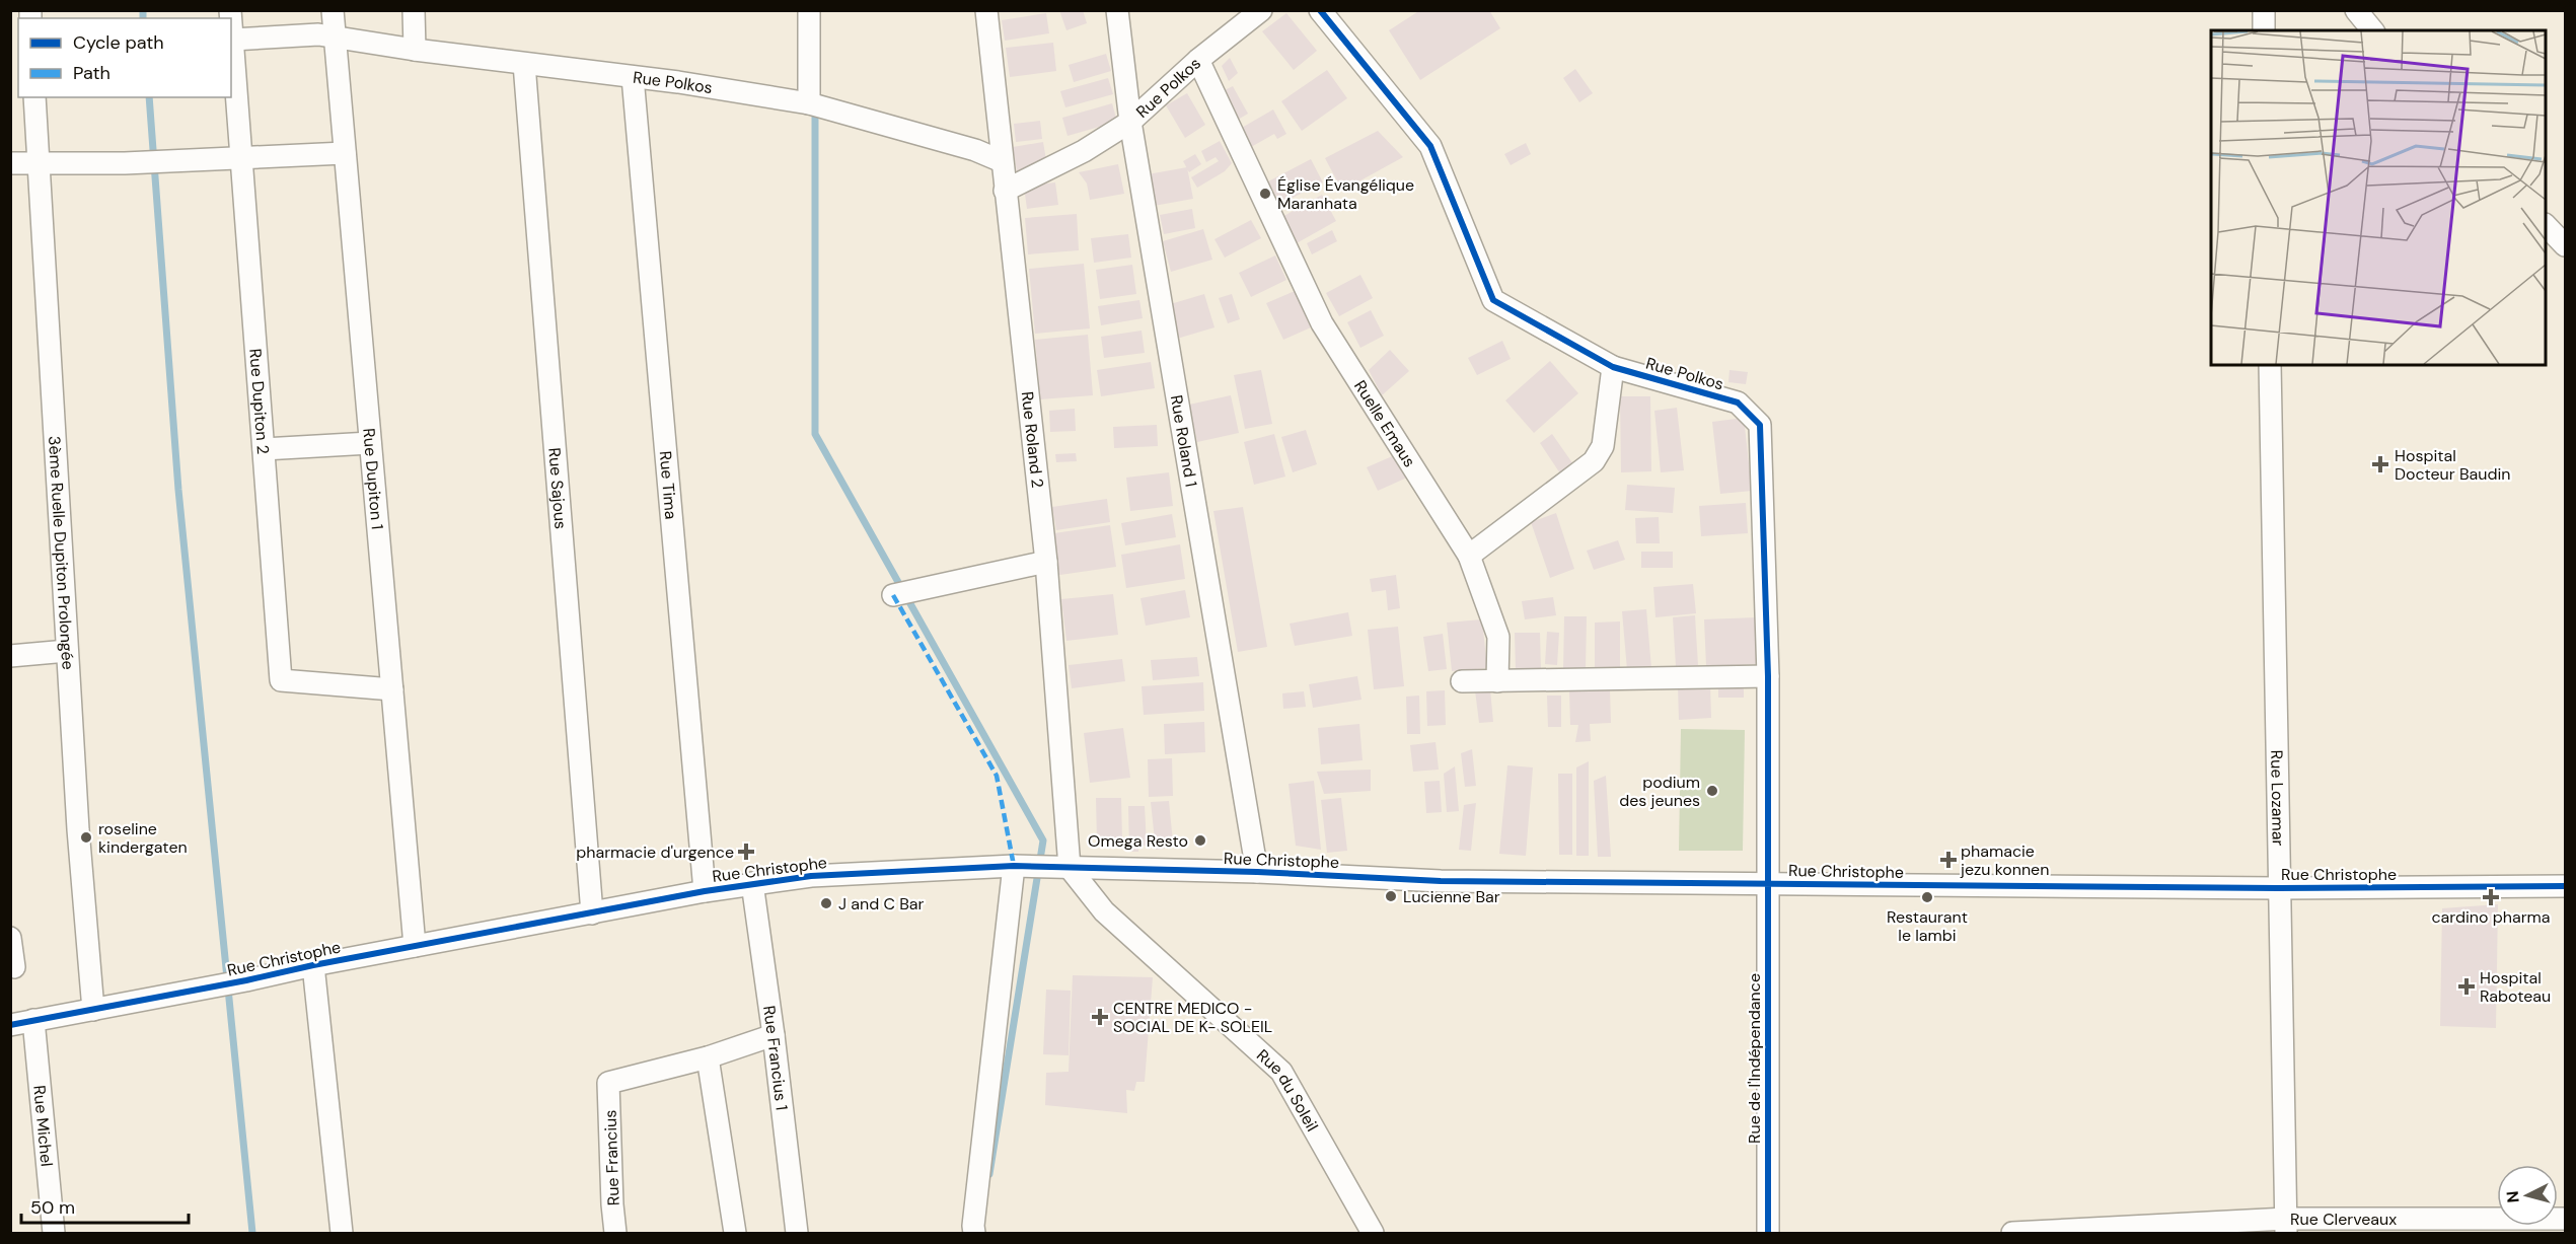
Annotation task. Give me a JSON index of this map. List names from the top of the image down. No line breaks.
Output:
{"streets":{"street":["Rue Polkos","Rue Dupiton 2","Ruelle Emaus","Rue Roland 2","Rue Roland 1","Rue Dupiton 1","Rue Tima","Rue Sajous","3ème Ruelle Dupiton Prolongée","Rue Lozamar","Rue Christophe","Rue Francius 1","Rue de l'Indépendance","Rue du Soleil","Rue Michel","Rue Francius","Rue Clerveaux"]},"crossings":[["Rue Polkos","Rue Dupiton 2"],["Rue Polkos","Ruelle Emaus"],["Rue Polkos","Rue Roland 2"],["Rue Polkos","Rue Roland 1"],["Rue Polkos","Rue Dupiton 1"],["Rue Polkos","Rue Tima"],["Rue Polkos","Rue Sajous"],["Rue Polkos","Rue Christophe"],["Rue Polkos","Rue de l'Indépendance"],["Rue Dupiton 2","Rue Dupiton 1"],["Rue Roland 2","Rue Christophe"],["Rue Roland 2","Rue du Soleil"],["Rue Roland 1","Rue Christophe"],["Rue Dupiton 1","Rue Christophe"],["Rue Tima","Rue Christophe"],["Rue Sajous","Rue Christophe"],["3ème Ruelle Dupiton Prolongée","Rue Christophe"],["Rue Lozamar","Rue Christophe"],["Rue Lozamar","Rue Clerveaux"],["Rue Christophe","Rue Francius 1"],["Rue Christophe","Rue de l'Indépendance"],["Rue Christophe","Rue du Soleil"],["Rue Christophe","Rue Michel"]],"places":{"other":["Église Évangélique Maranhata","podium des jeunes","roseline kindergaten","Omega Resto","Lucienne Bar","Restaurant le lambi","J and C Bar"],"health":["Hospital Docteur Baudin","pharmacie d'urgence","phamacie jezu konnen","cardino pharma","Hospital Raboteau","CENTRE MEDICO - SOCIAL DE K- SOLEIL"]},"legend":["Cycle path","Path"],"scale_bar":"50 m","north":"left"}
